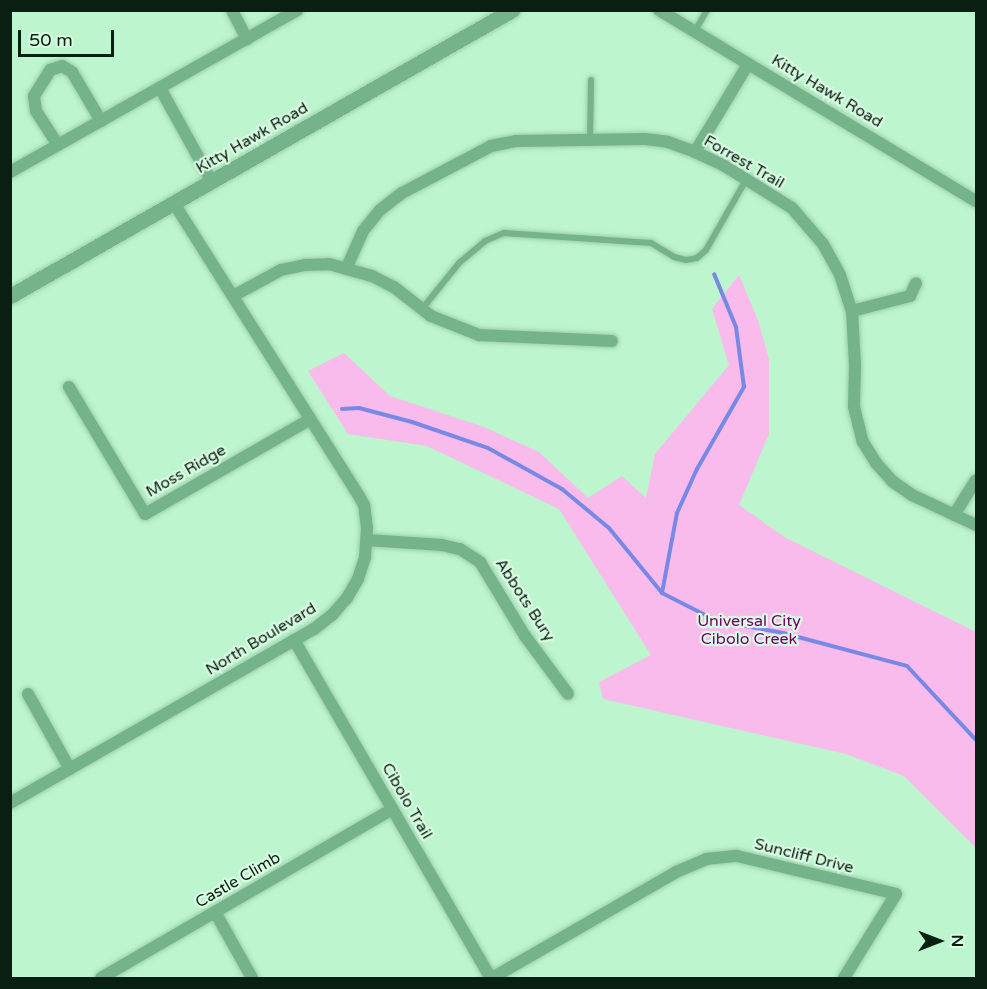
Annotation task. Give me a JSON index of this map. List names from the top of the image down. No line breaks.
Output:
{"streets":{"street":["Kitty Hawk Road","Forrest Trail","Moss Ridge","Abbots Bury","North Boulevard","Cibolo Trail","Suncliff Drive","Castle Climb"]},"crossings":[["Kitty Hawk Road","North Boulevard"],["Moss Ridge","North Boulevard"],["Abbots Bury","North Boulevard"],["North Boulevard","Cibolo Trail"],["Cibolo Trail","Suncliff Drive"],["Cibolo Trail","Castle Climb"]],"parks":["Universal City Cibolo Creek"],"scale_bar":"50 m","north":"right"}
